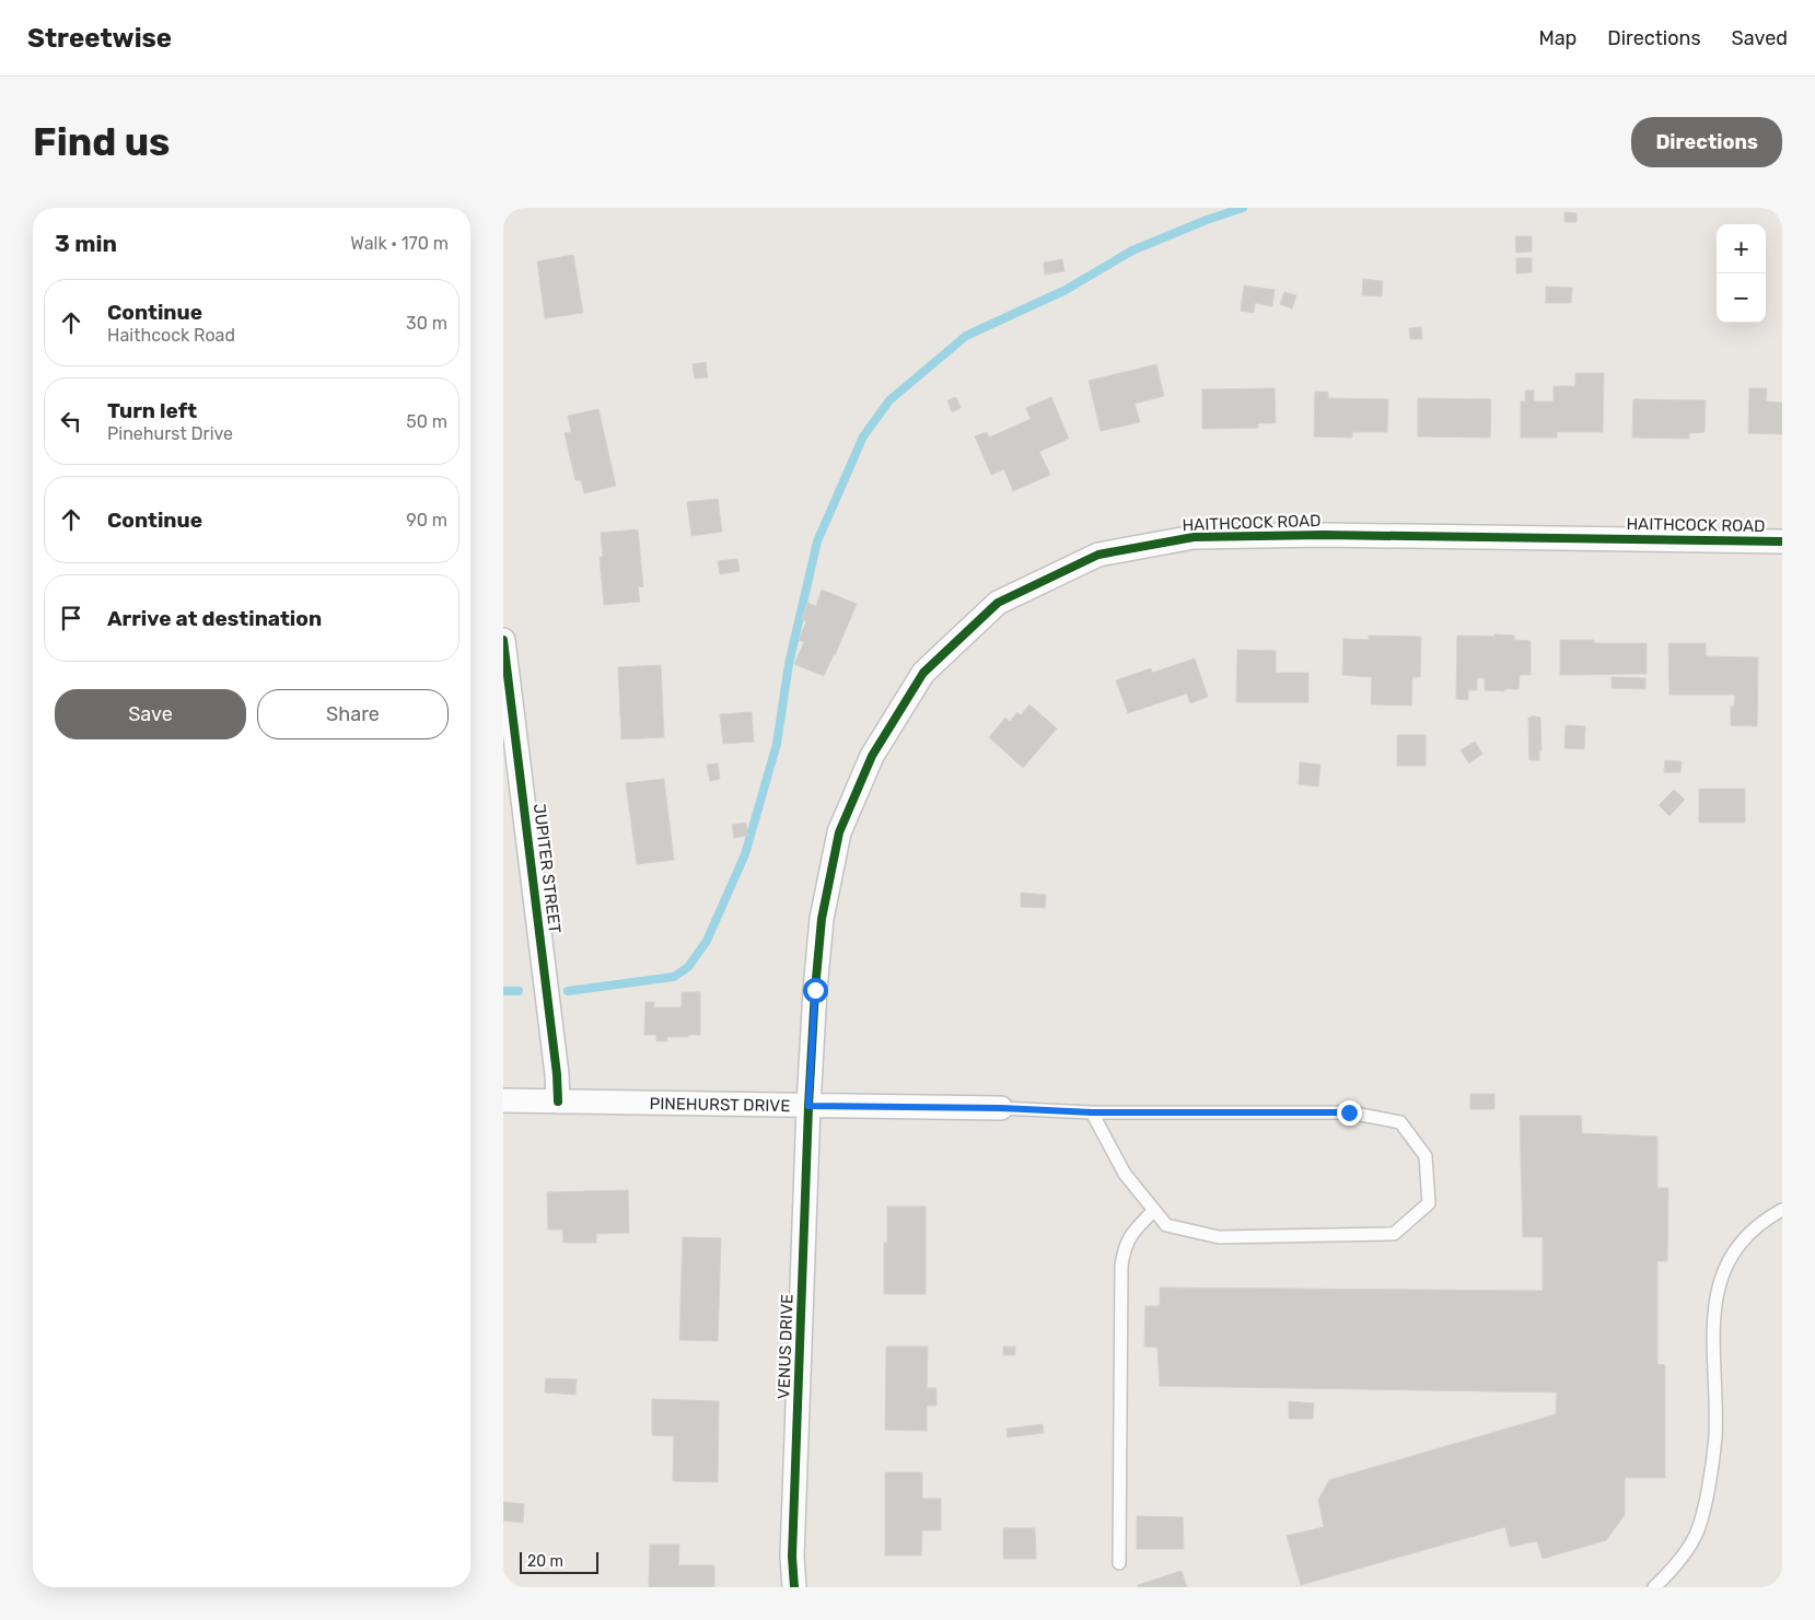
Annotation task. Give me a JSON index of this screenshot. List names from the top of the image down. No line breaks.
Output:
{"streets":{"street":["HAITHCOCK ROAD","JUPITER STREET","PINEHURST DRIVE","VENUS DRIVE"]},"crossings":[["HAITHCOCK ROAD","PINEHURST DRIVE"],["HAITHCOCK ROAD","VENUS DRIVE"],["JUPITER STREET","PINEHURST DRIVE"],["PINEHURST DRIVE","VENUS DRIVE"]],"scale_bar":"20 m","page":{"header":"Streetwise","nav":["Map","Directions","Saved"],"buttons":["Directions",["Save","Share"]],"title":"Find us","heading":["3 min","Walk · 170 m"],"map_buttons":["+","−"],"list":[["Continue","Haithcock Road","30 m"],["Turn left","Pinehurst Drive","50 m"],["Continue","90 m"],"Arrive at destination"],"scale":"20 m"}}
